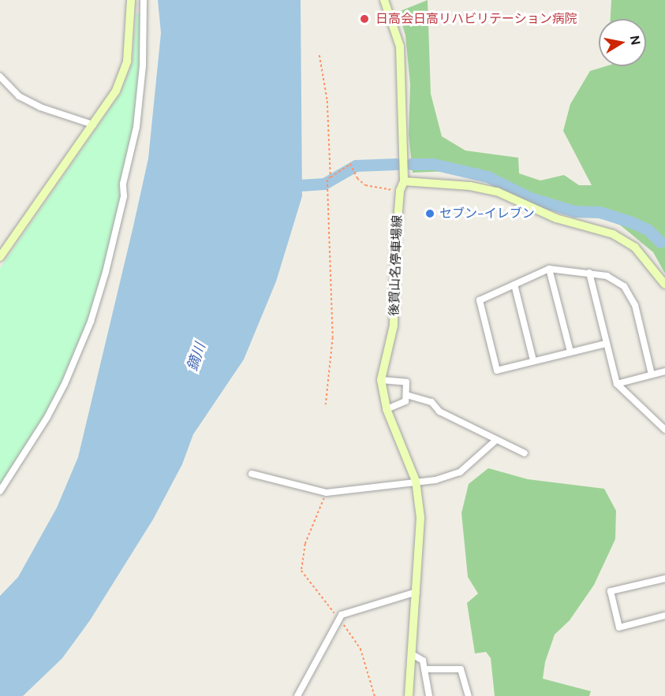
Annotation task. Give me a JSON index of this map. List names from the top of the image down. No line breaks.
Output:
{"streets":{"main road":["後賀山名停車場線"]},"water":["鏑川"],"places":["日高会日高リハビリテーション病院","セブン-イレブン"],"north":"right"}
